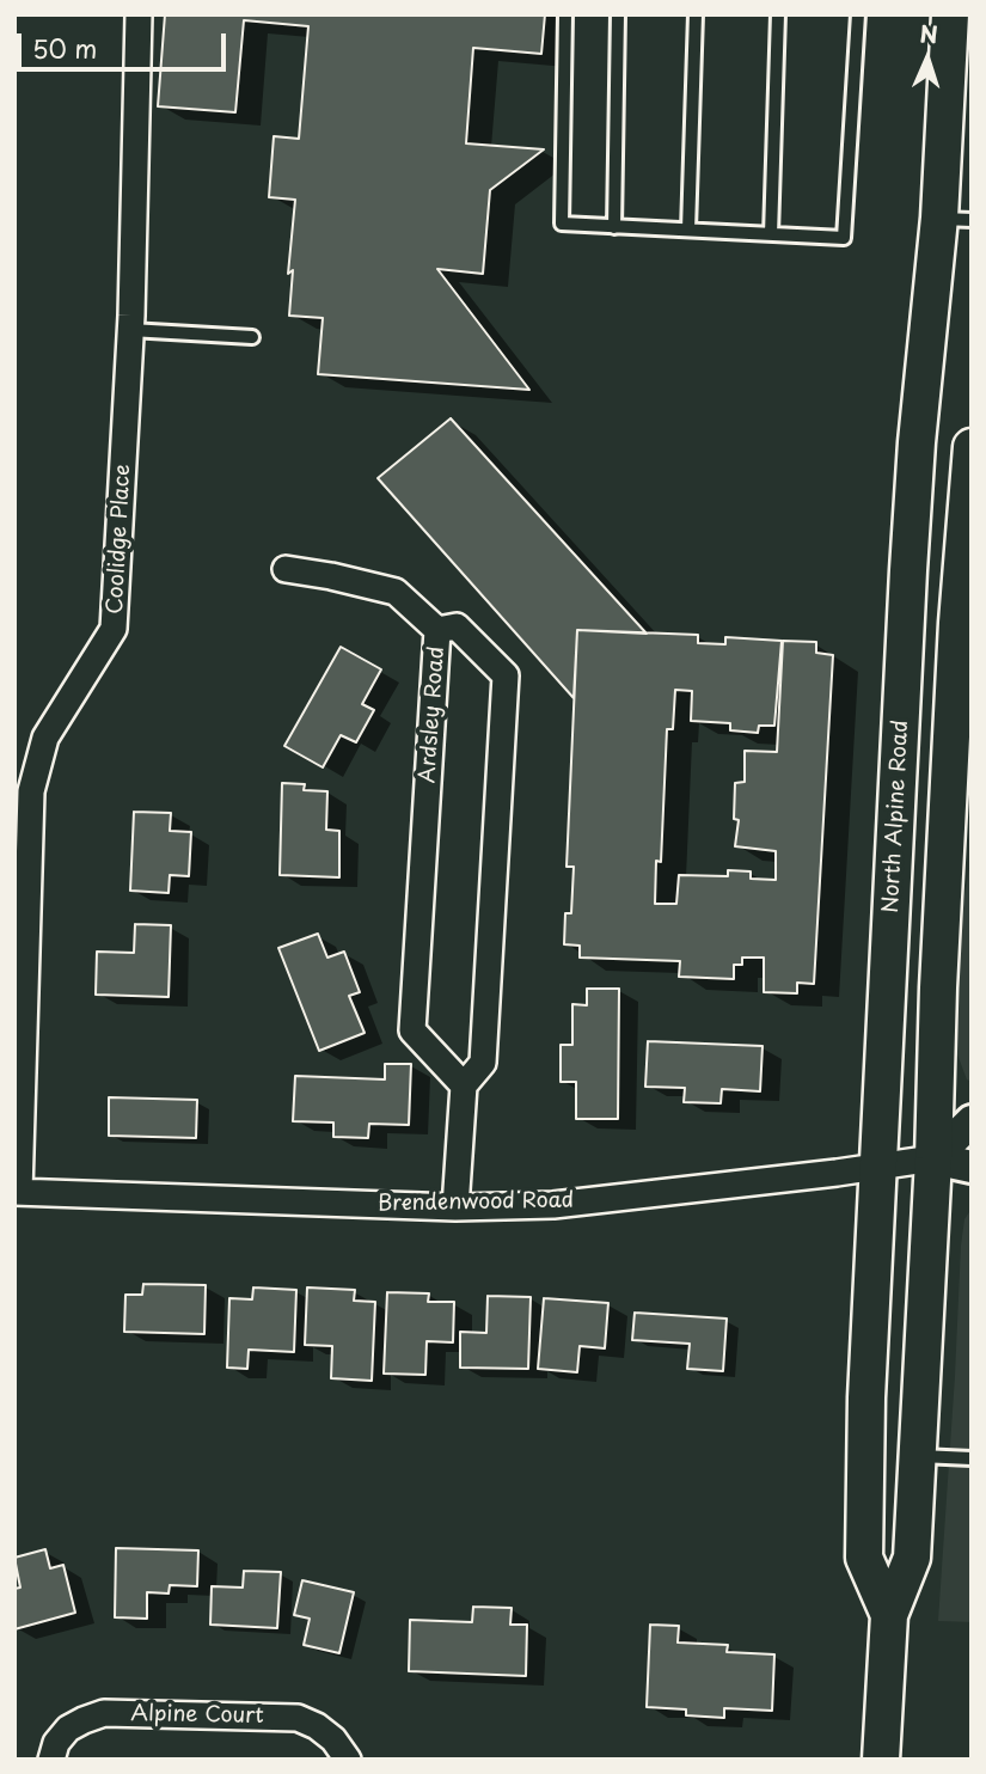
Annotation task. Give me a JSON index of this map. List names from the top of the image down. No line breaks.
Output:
{"streets":{"main road":["North Alpine Road"],"street":["Coolidge Place","Ardsley Road","Brendenwood Road","Alpine Court"]},"crossings":[["Coolidge Place","Brendenwood Road"],["Ardsley Road","Brendenwood Road"],["North Alpine Road","Brendenwood Road"]],"scale_bar":"50 m","north":"top"}
